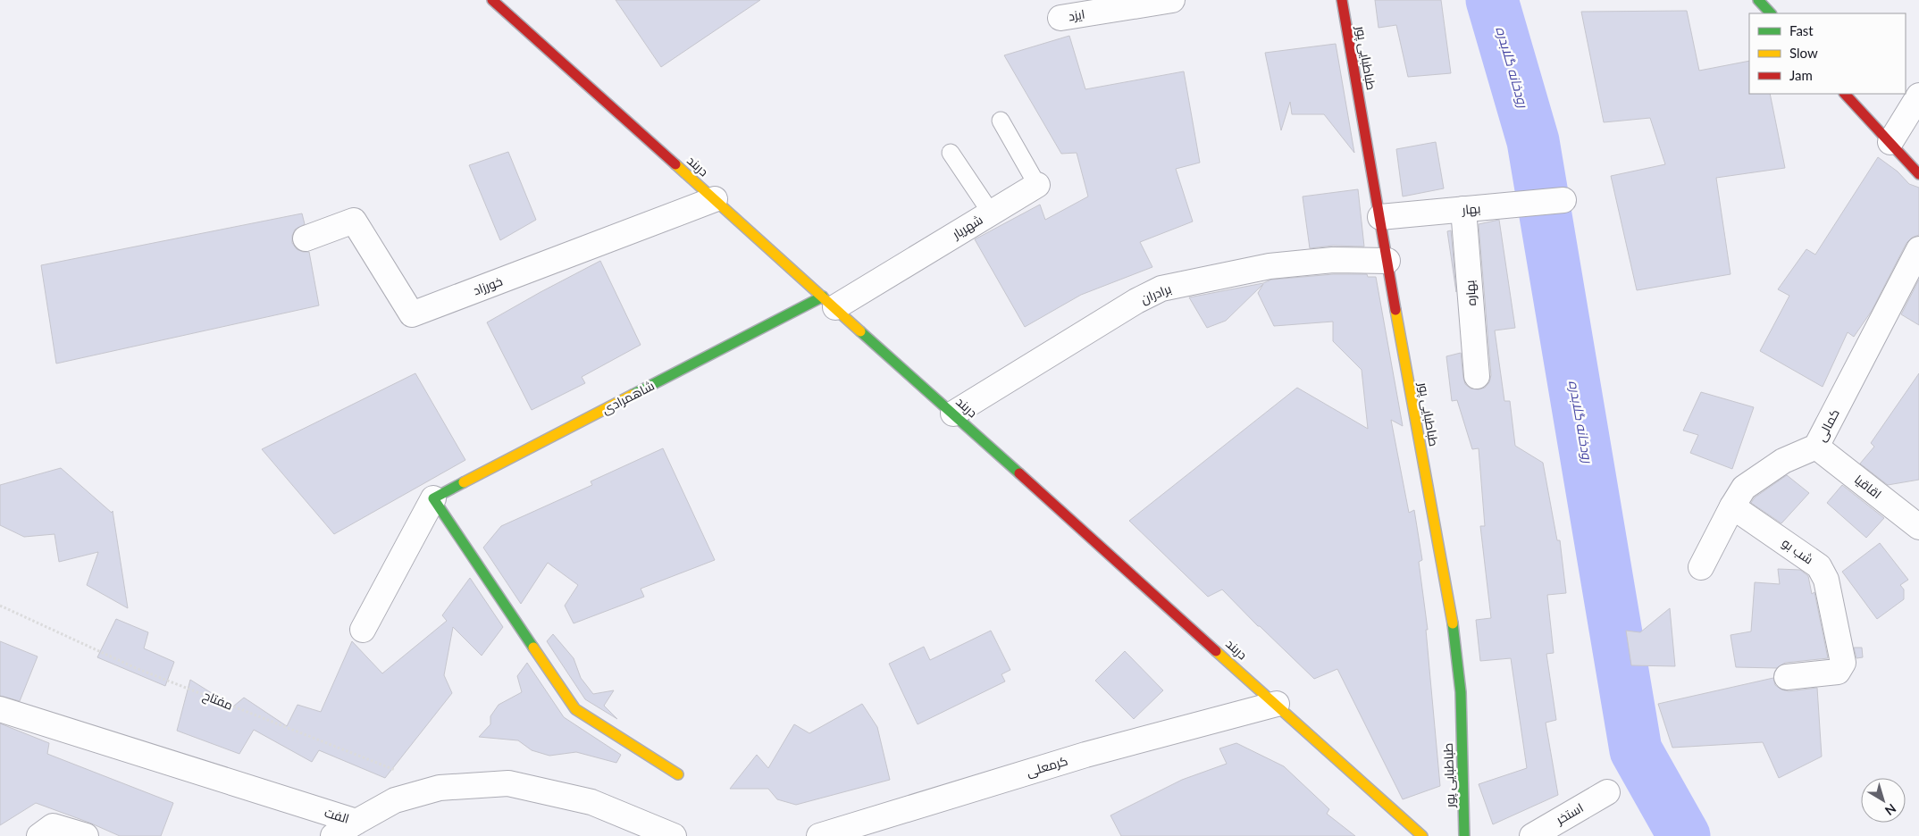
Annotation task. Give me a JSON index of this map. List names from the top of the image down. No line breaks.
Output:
{"streets":{"street":["ایزد","طباطبایی پور","دربند","بهار","شهریار","خورزاد","بهاره","برادران","شاهمرادی","کمالی","اقاقیا","شب بو","کرمعلی","استخر","الفت"],"path":["مفتاح"]},"crossings":[["طباطبایی پور","بهار"],["طباطبایی پور","برادران"],["دربند","شهریار"],["دربند","خورزاد"],["دربند","برادران"],["دربند","شاهمرادی"],["دربند","کرمعلی"],["بهار","بهاره"],["شهریار","شاهمرادی"],["کمالی","اقاقیا"],["کمالی","شب بو"]],"water":["رودخانه گلابدره"],"legend":["Fast","Slow","Jam"],"north":"bottom right"}
